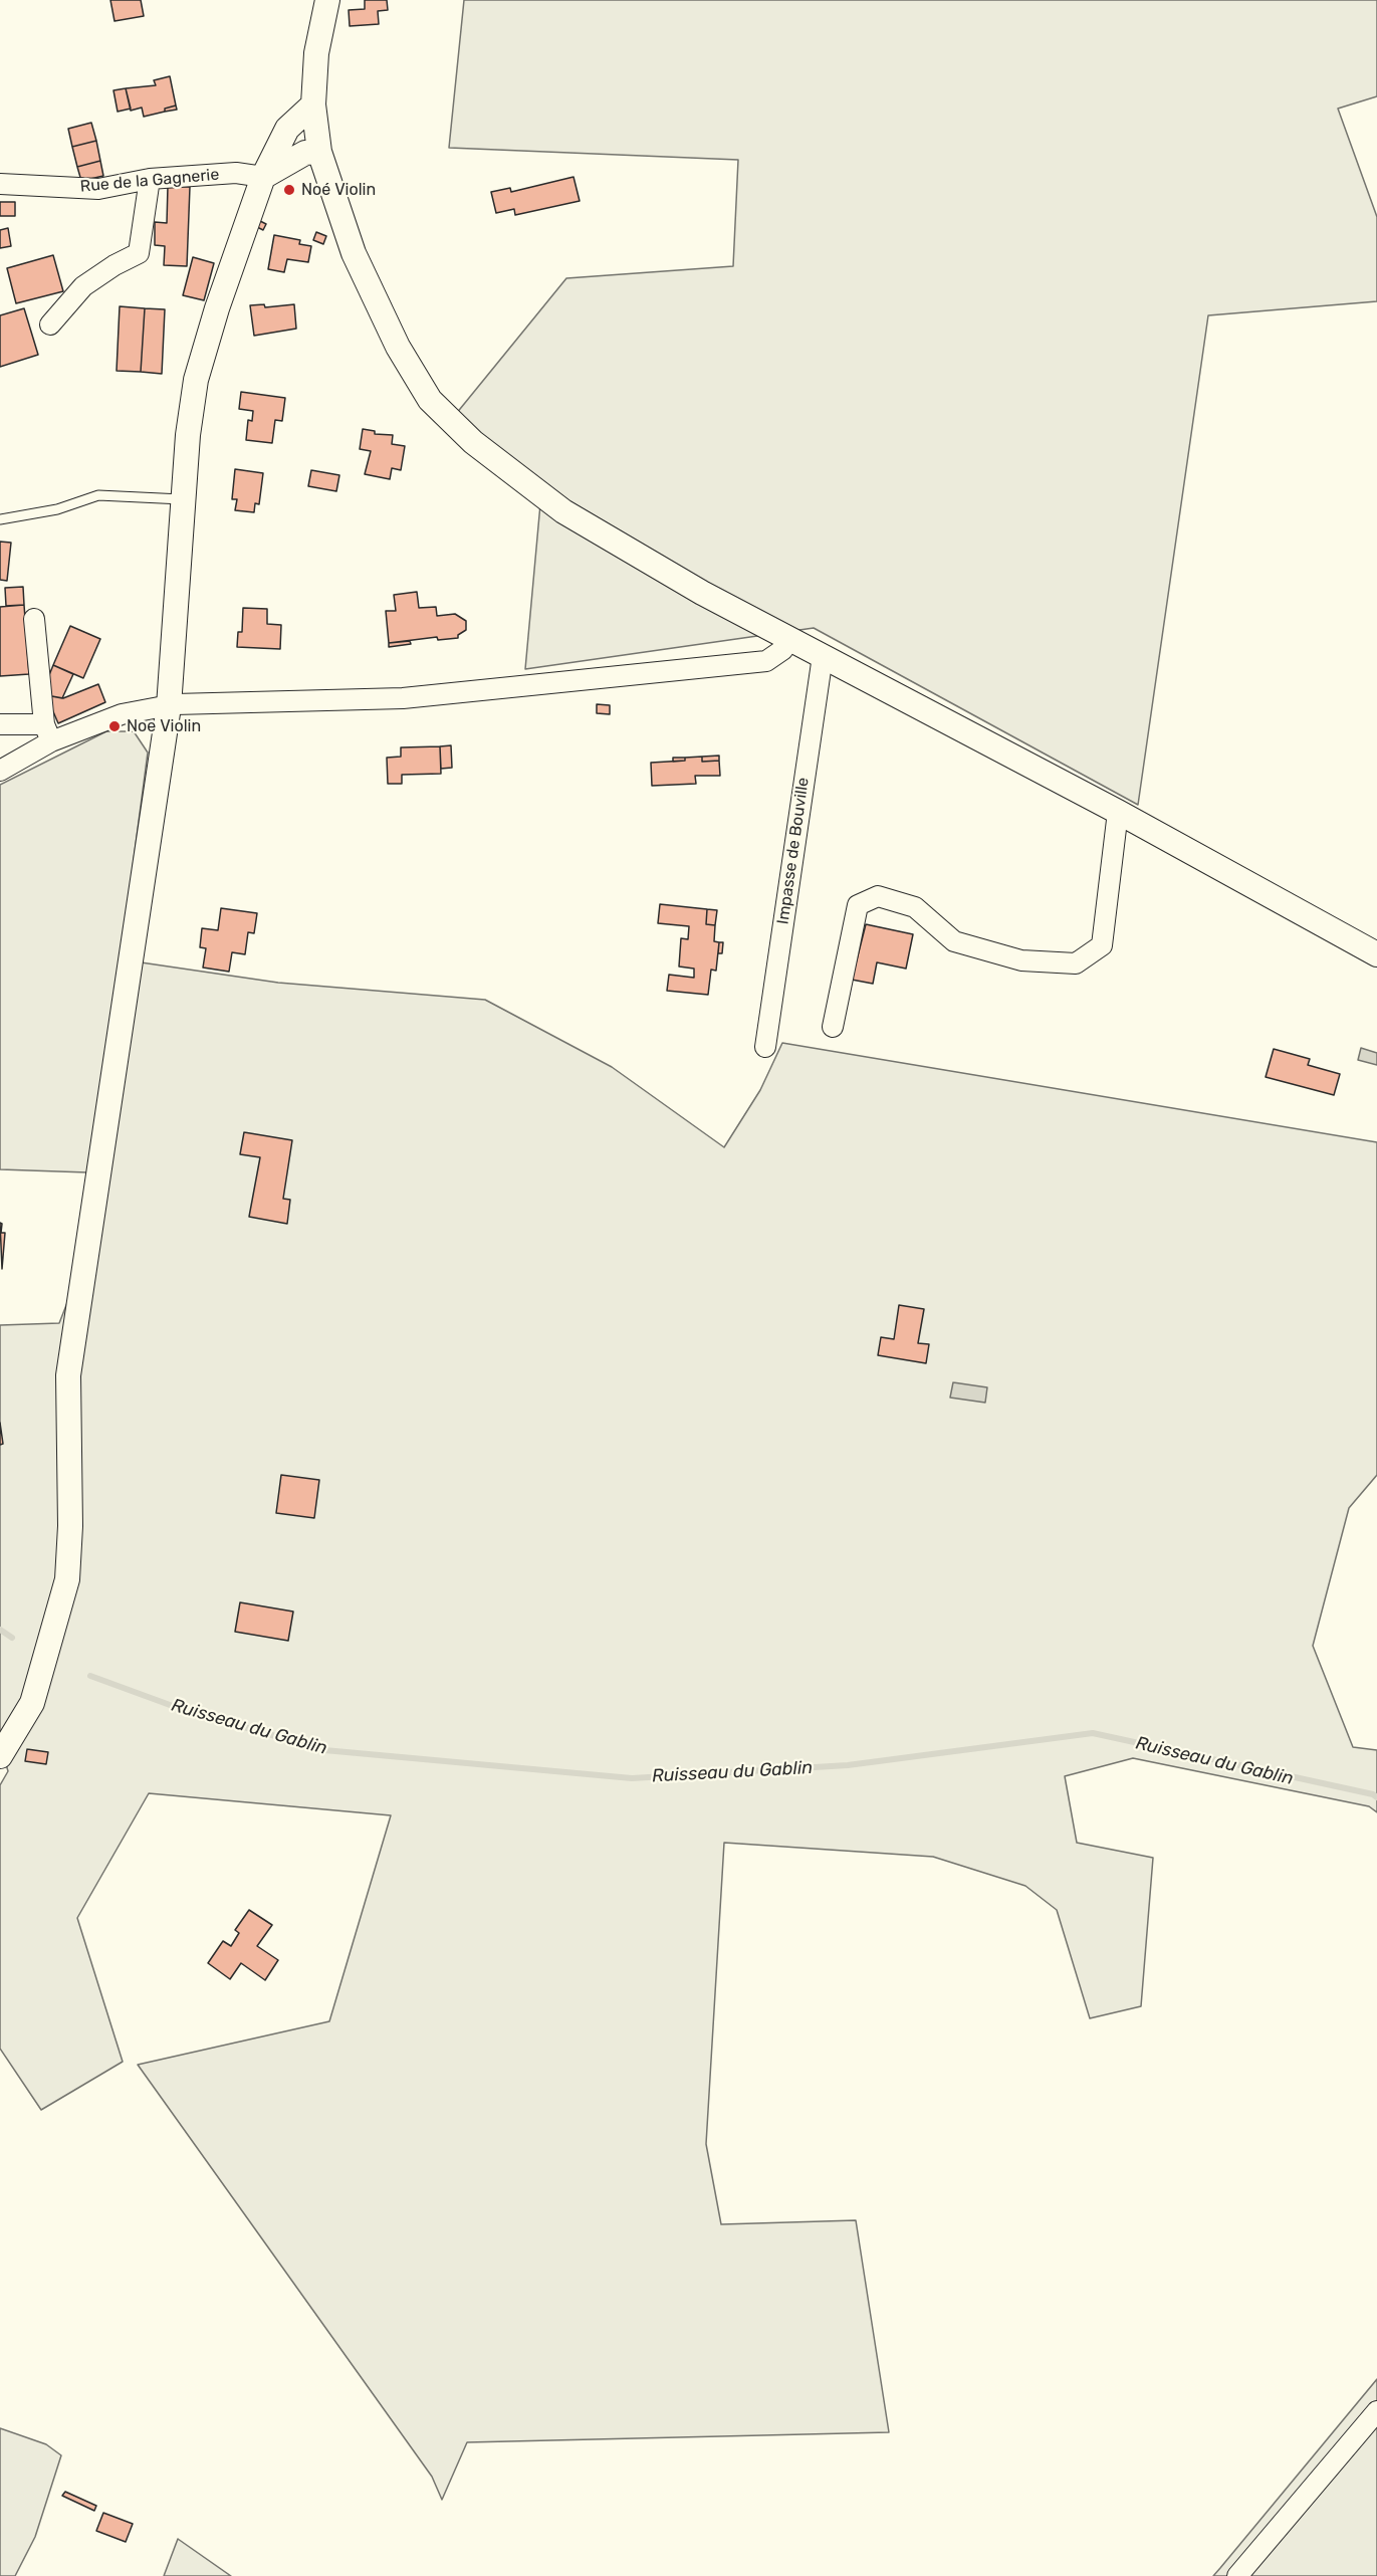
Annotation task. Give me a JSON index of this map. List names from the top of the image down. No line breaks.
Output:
{"streets":{"street":["Rue de la Gagnerie","Impasse de Bouville"]},"water":["Ruisseau du Gablin"],"places":["Noé Violin","Noe Violin"]}
